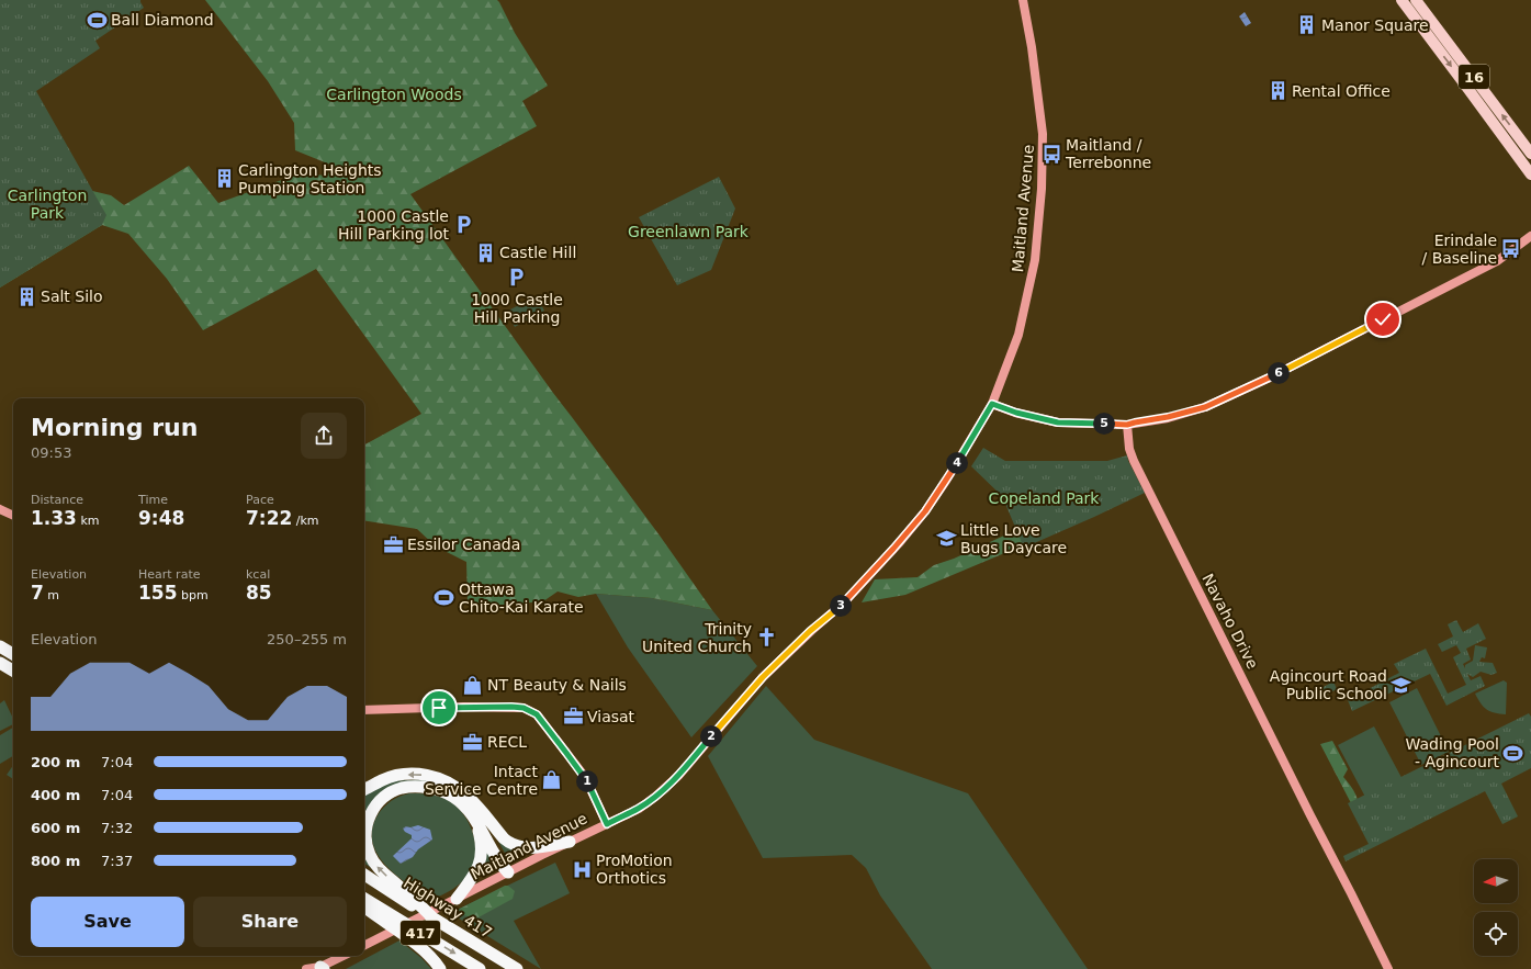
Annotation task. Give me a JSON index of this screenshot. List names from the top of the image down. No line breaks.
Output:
{"streets":{"highway":["Highway 417","417"],"main road":["16"],"street":["Maitland Avenue","Navaho Drive"]},"parks":["Carlington Woods","Carlington Park","Greenlawn Park","Copeland Park"],"places":{"sports":["Ball Diamond","Ottawa Chito-Kai Karate","Wading Pool - Agincourt"],"building":["Manor Square","Rental Office","Carlington Heights Pumping Station","Castle Hill","Salt Silo"],"bus stop":["Maitland / Terrebonne","Erindale / Baseline"],"parking":["1000 Castle Hill Parking lot","1000 Castle Hill Parking"],"school or university":["Little Love Bugs Daycare","Agincourt Road Public School"],"office":["Essilor Canada","Viasat","RECL"],"church":["Trinity United Church"],"shop":["NT Beauty & Nails","Intact Service Centre"],"hospital":["ProMotion Orthotics"]},"north":"left","page":{"pins":["6","5","4","3","2","1"],"heading":["Morning run","09:53"],"stats":[["Distance","1.33 km"],["Time","9:48"],["Pace","7:22 /km"],["Elevation","7 m"],["Heart rate","155 bpm"],["kcal","85"]],"chart":["Elevation","250–255 m"],"list":[{"name":"200 m","note":"7:04"},{"name":"400 m","note":"7:04"},{"name":"600 m","note":"7:32"},{"name":"800 m","note":"7:37"}],"buttons":["Save","Share"]}}
